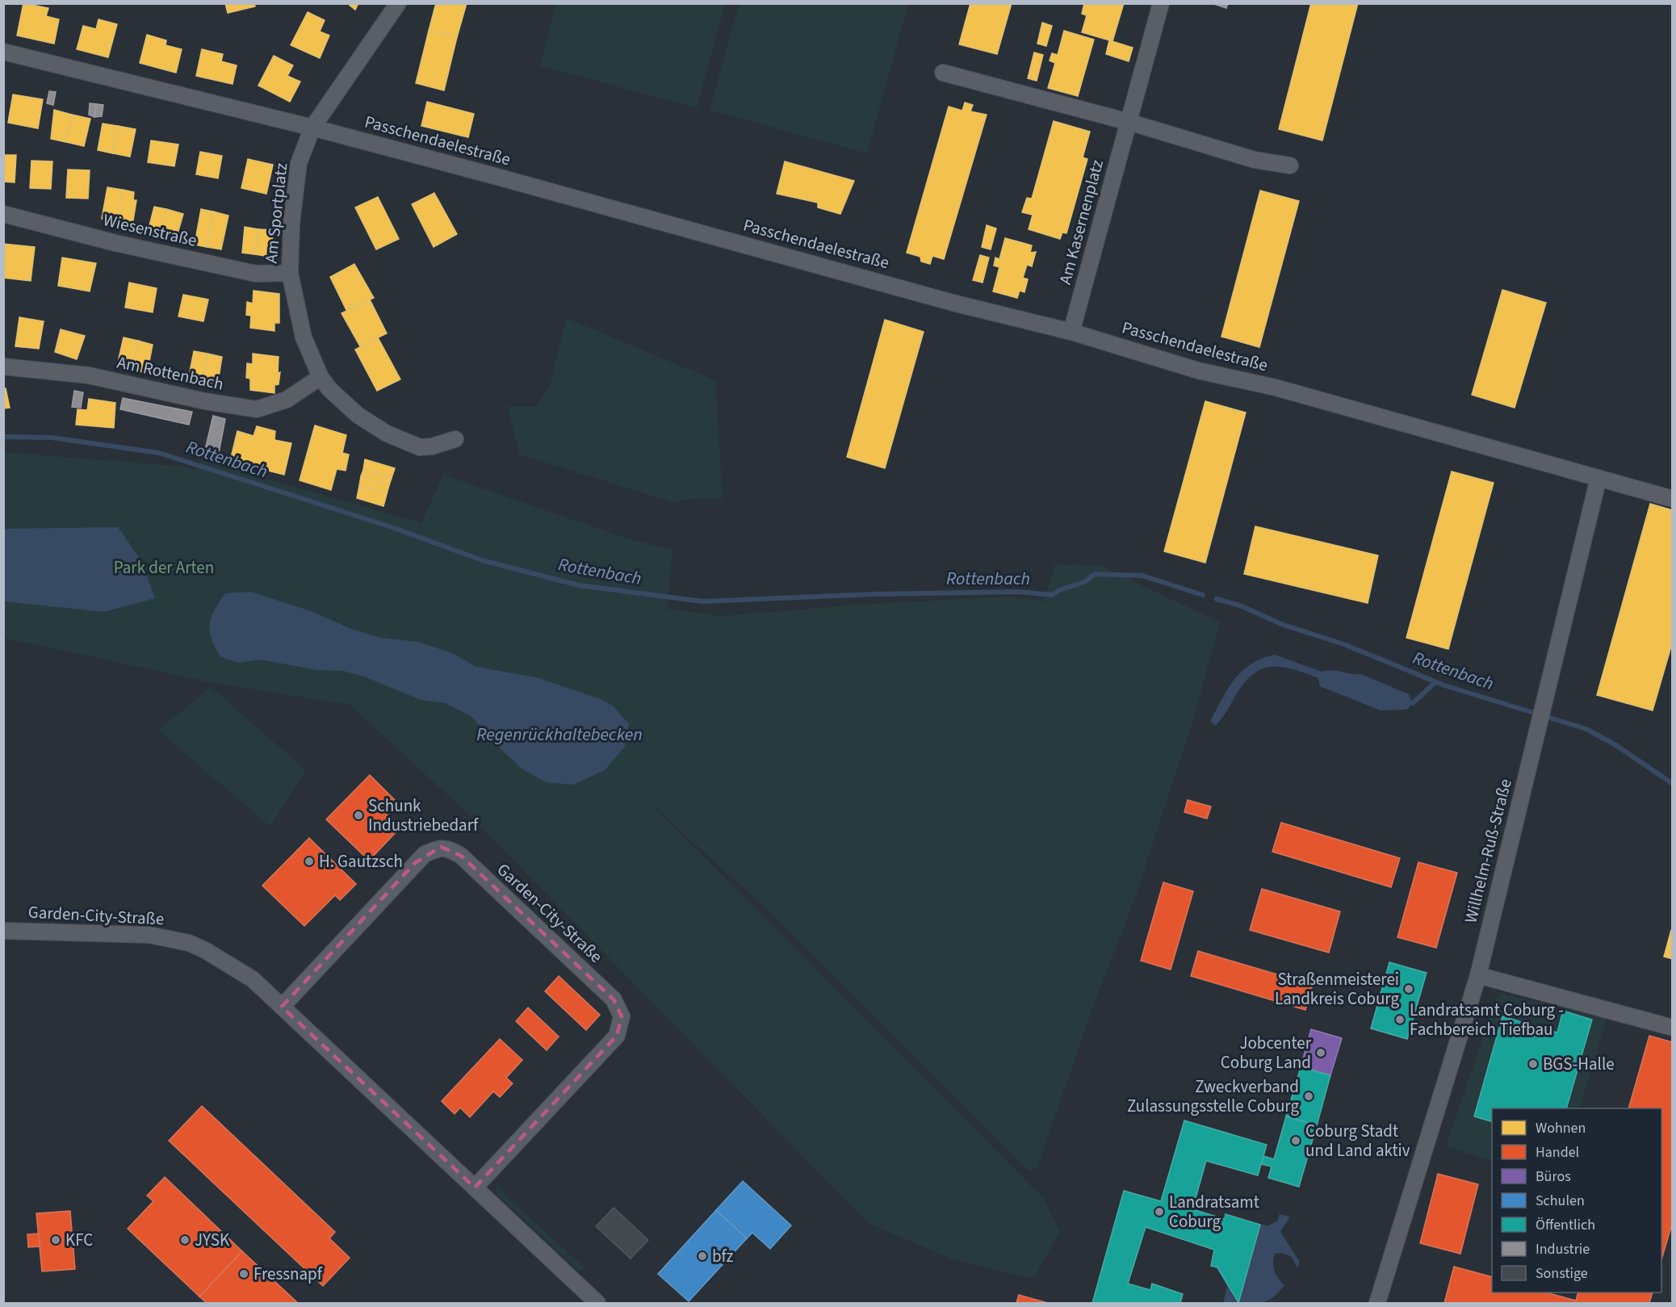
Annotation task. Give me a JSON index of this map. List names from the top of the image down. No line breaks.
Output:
{"streets":{"street":["Passchendaelestraße","Am Sportplatz","Am Kasernenplatz","Wiesenstraße","Am Rottenbach","Willhelm-Ruß-Straße","Garden-City-Straße"]},"crossings":[["Passchendaelestraße","Am Sportplatz"],["Passchendaelestraße","Am Kasernenplatz"],["Passchendaelestraße","Willhelm-Ruß-Straße"],["Am Sportplatz","Wiesenstraße"],["Am Sportplatz","Am Rottenbach"]],"water":["Rottenbach","Regenrückhaltebecken"],"parks":["Park der Arten"],"places":["Schunk Industriebedarf","H. Gautzsch","Straßenmeisterei Landkreis Coburg","Landratsamt Coburg - Fachbereich Tiefbau","Jobcenter Coburg Land","BGS-Halle","Zweckverband Zulassungsstelle Coburg","Coburg Stadt und Land aktiv","Landratsamt Coburg","KFC","JYSK","bfz","Fressnapf"],"legend":["Wohnen","Handel","Büros","Schulen","Öffentlich","Industrie","Sonstige"]}
